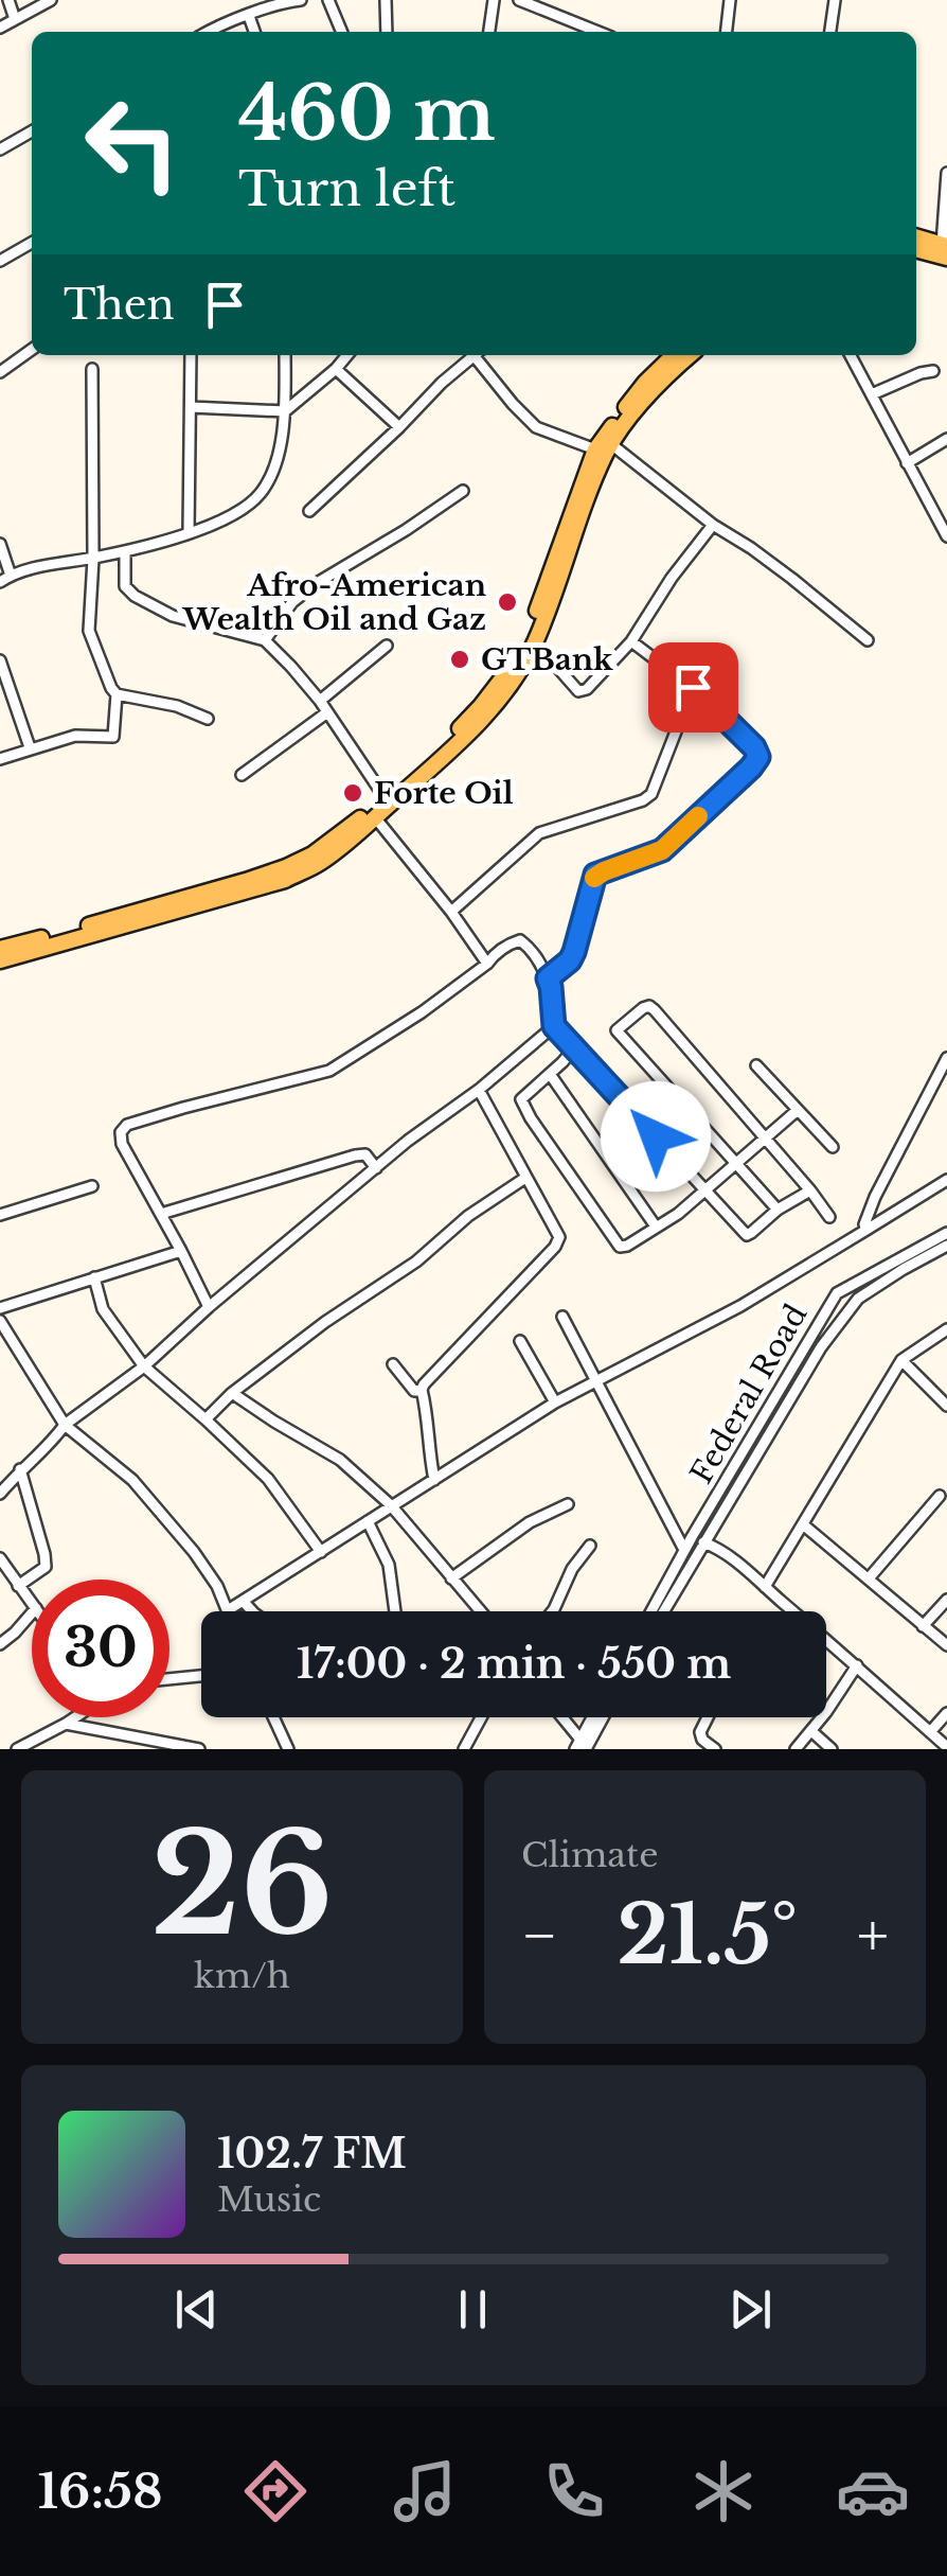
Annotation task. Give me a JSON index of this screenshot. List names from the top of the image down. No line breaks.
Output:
{"streets":{"street":["Federal Road"]},"places":["Afro-American Wealth Oil and Gaz","GTBank","Forte Oil"],"page":{"turn":["460 m","Turn left"],"then":"Then","limit":"30","trip":"17:00 · 2 min · 550 m","tile":[["26","km/h"],"Climate"],"heat":["−","21.5°","+"],"song":["102.7 FM","Music"],"tabs":"16:58"}}
